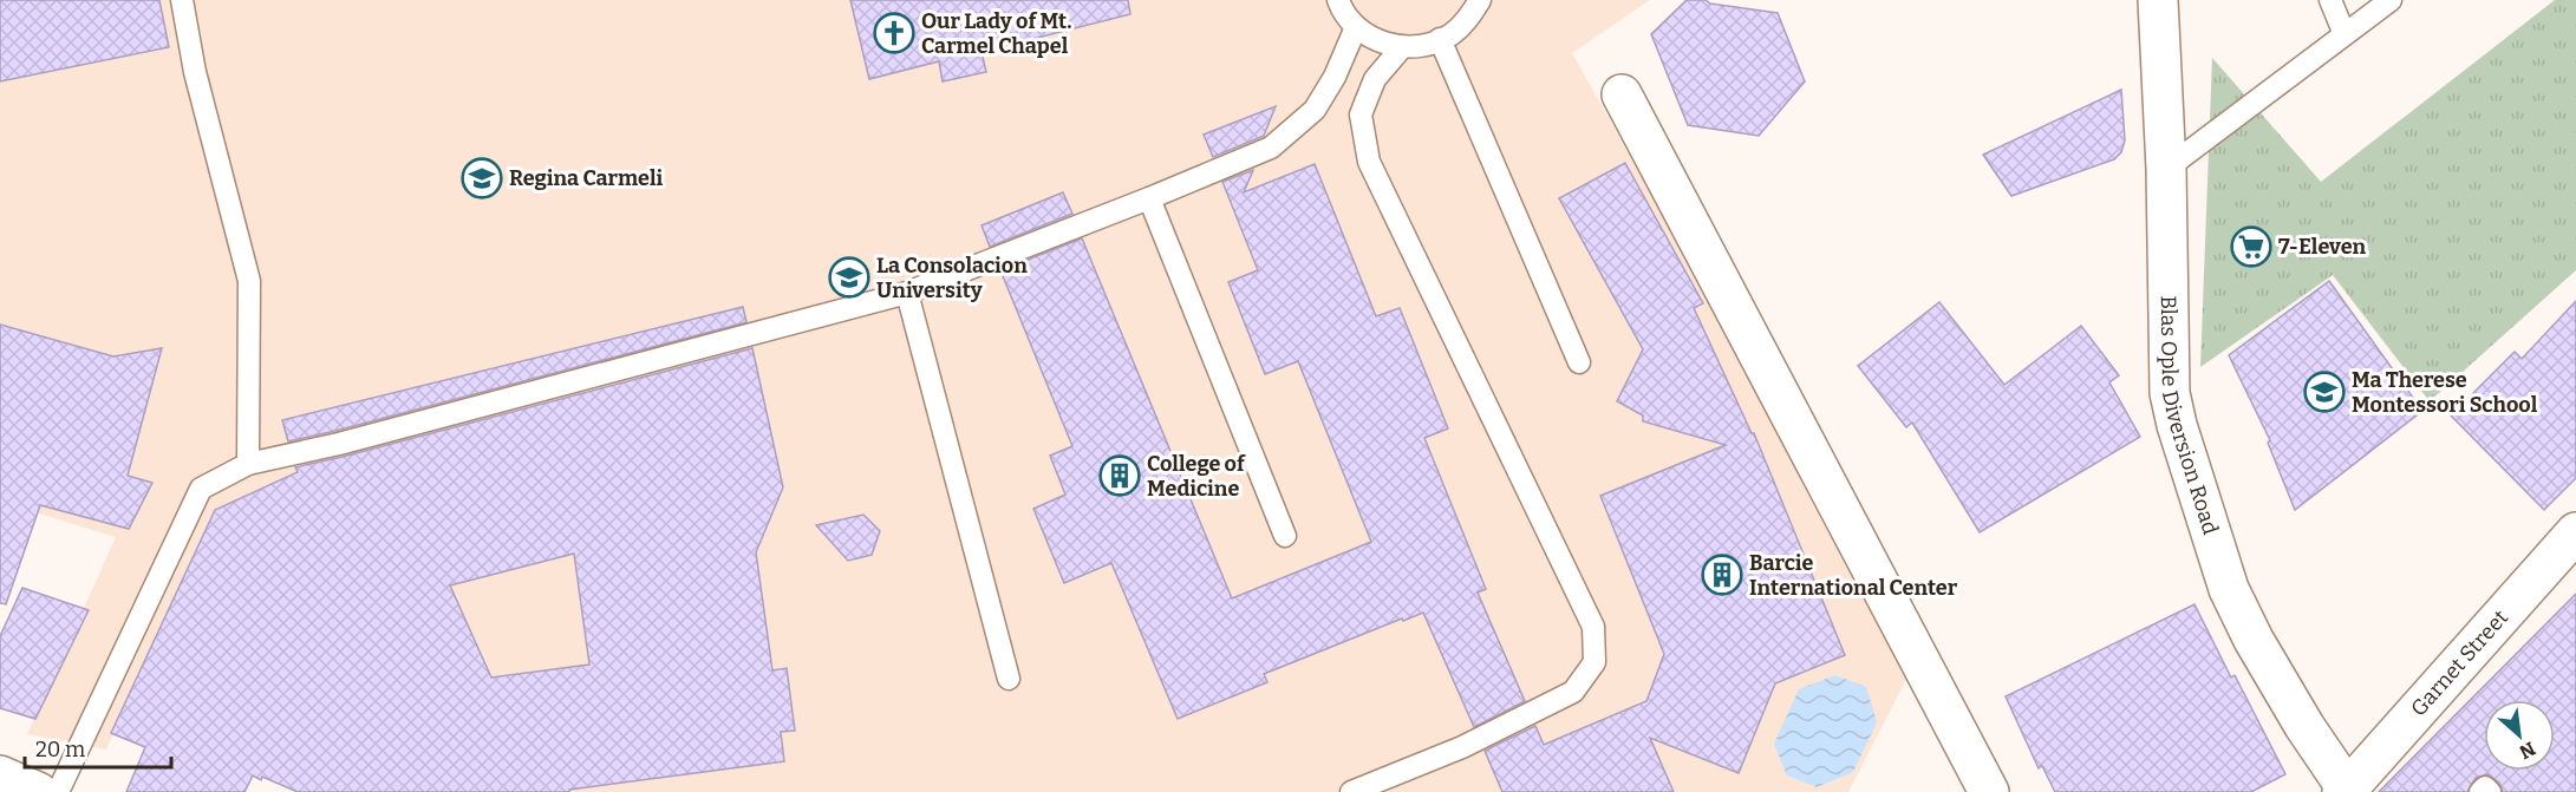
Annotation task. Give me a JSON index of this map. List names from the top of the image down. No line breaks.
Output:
{"streets":{"street":["Blas Ople Diversion Road","Garnet Street"]},"crossings":[["Blas Ople Diversion Road","Garnet Street"]],"places":{"church":["Our Lady of Mt. Carmel Chapel"],"school or university":["Regina Carmeli","La Consolacion University","Ma Therese Montessori School"],"supermarket":["7-Eleven"],"building":["College of Medicine","Barcie International Center"]},"scale_bar":"20 m","north":"bottom right"}
